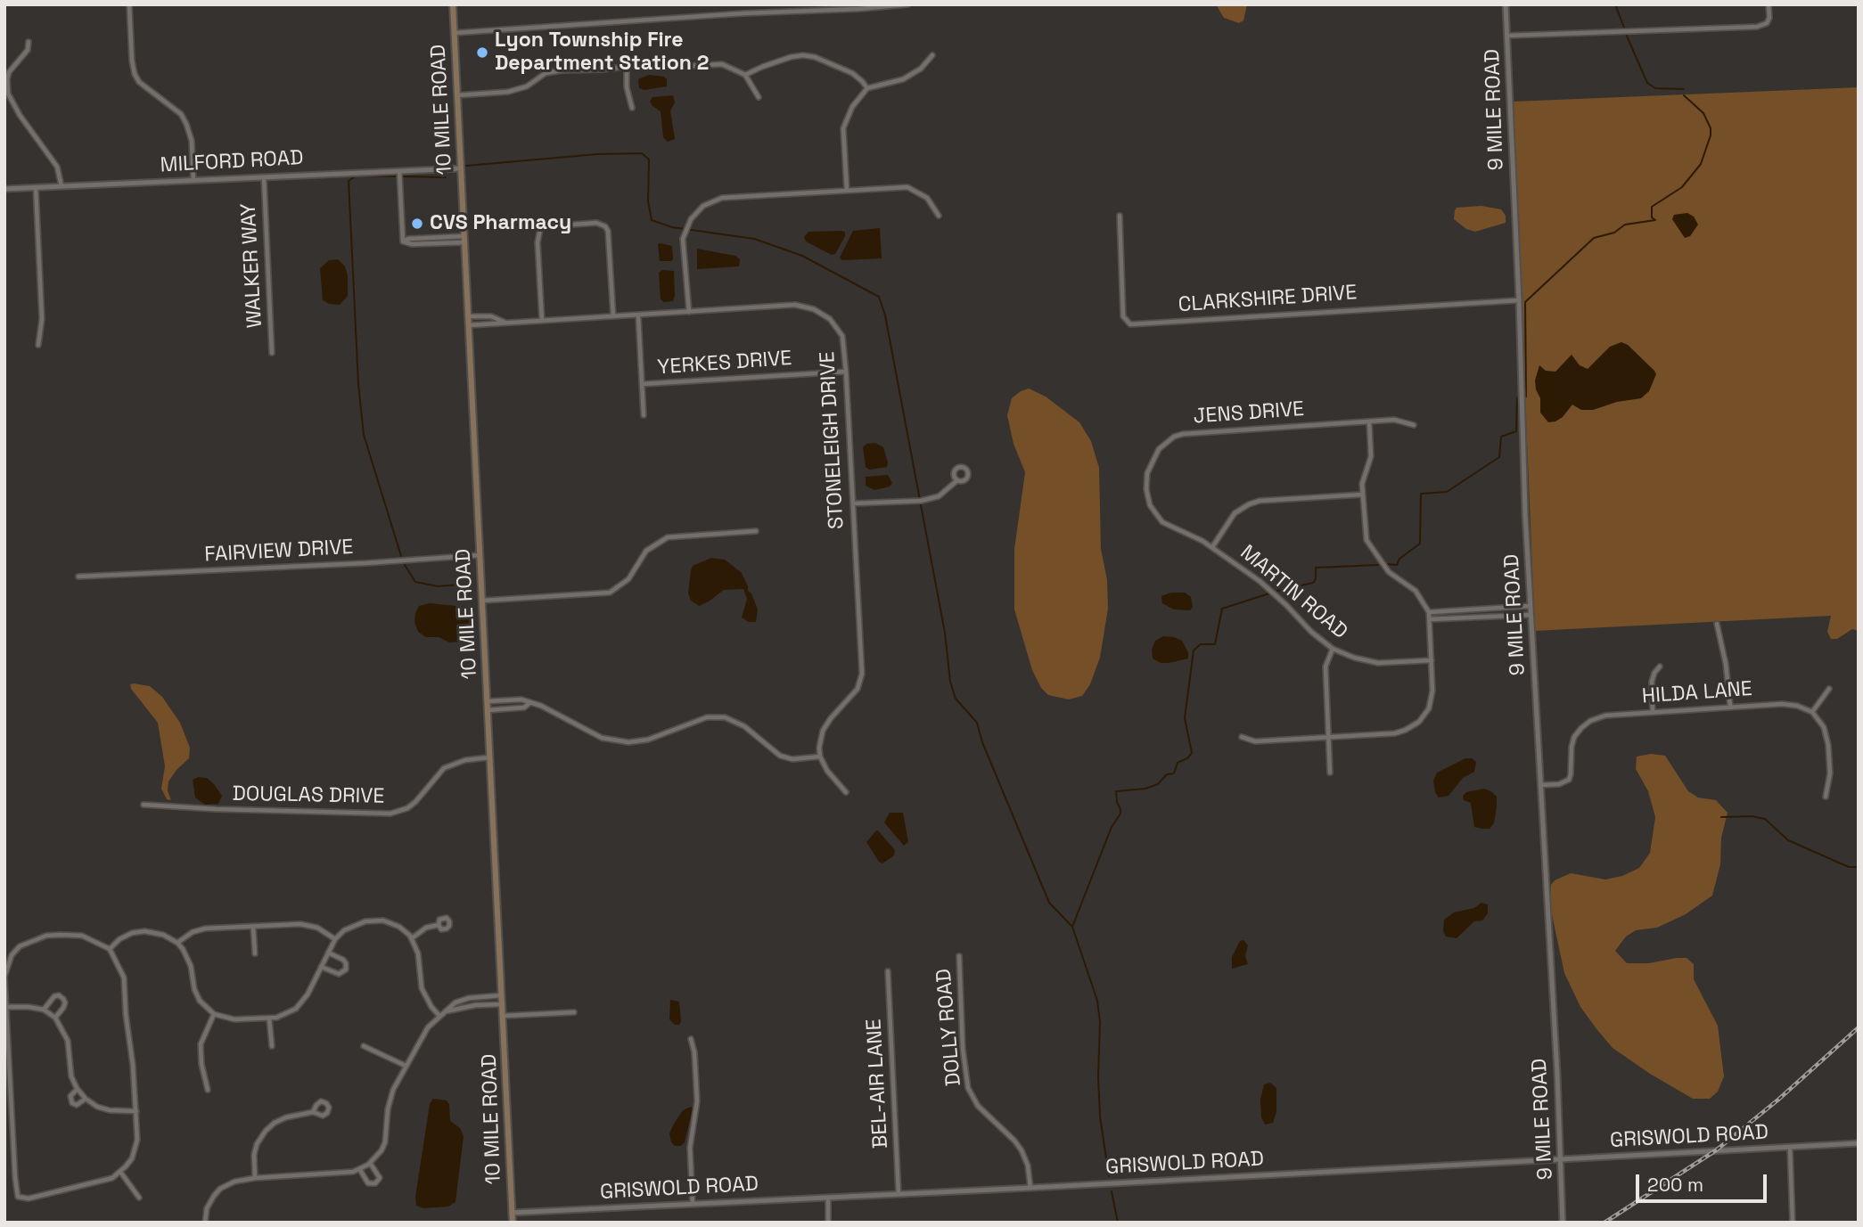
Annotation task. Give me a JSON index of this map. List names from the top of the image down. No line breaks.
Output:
{"streets":{"main road":["10 MILE ROAD"],"street":["9 MILE ROAD","MILFORD ROAD","WALKER WAY","CLARKSHIRE DRIVE","YERKES DRIVE","JENS DRIVE","STONELEIGH DRIVE","FAIRVIEW DRIVE","MARTIN ROAD","HILDA LANE","DOUGLAS DRIVE","DOLLY ROAD","BEL-AIR LANE","GRISWOLD ROAD"]},"crossings":[["10 MILE ROAD","MILFORD ROAD"],["10 MILE ROAD","STONELEIGH DRIVE"],["10 MILE ROAD","FAIRVIEW DRIVE"],["10 MILE ROAD","DOUGLAS DRIVE"],["10 MILE ROAD","GRISWOLD ROAD"],["9 MILE ROAD","CLARKSHIRE DRIVE"],["9 MILE ROAD","HILDA LANE"],["9 MILE ROAD","GRISWOLD ROAD"],["MILFORD ROAD","WALKER WAY"],["YERKES DRIVE","STONELEIGH DRIVE"],["JENS DRIVE","MARTIN ROAD"],["DOLLY ROAD","GRISWOLD ROAD"],["BEL-AIR LANE","GRISWOLD ROAD"]],"places":["Lyon Township Fire Department Station 2","CVS Pharmacy"],"scale_bar":"200 m"}
